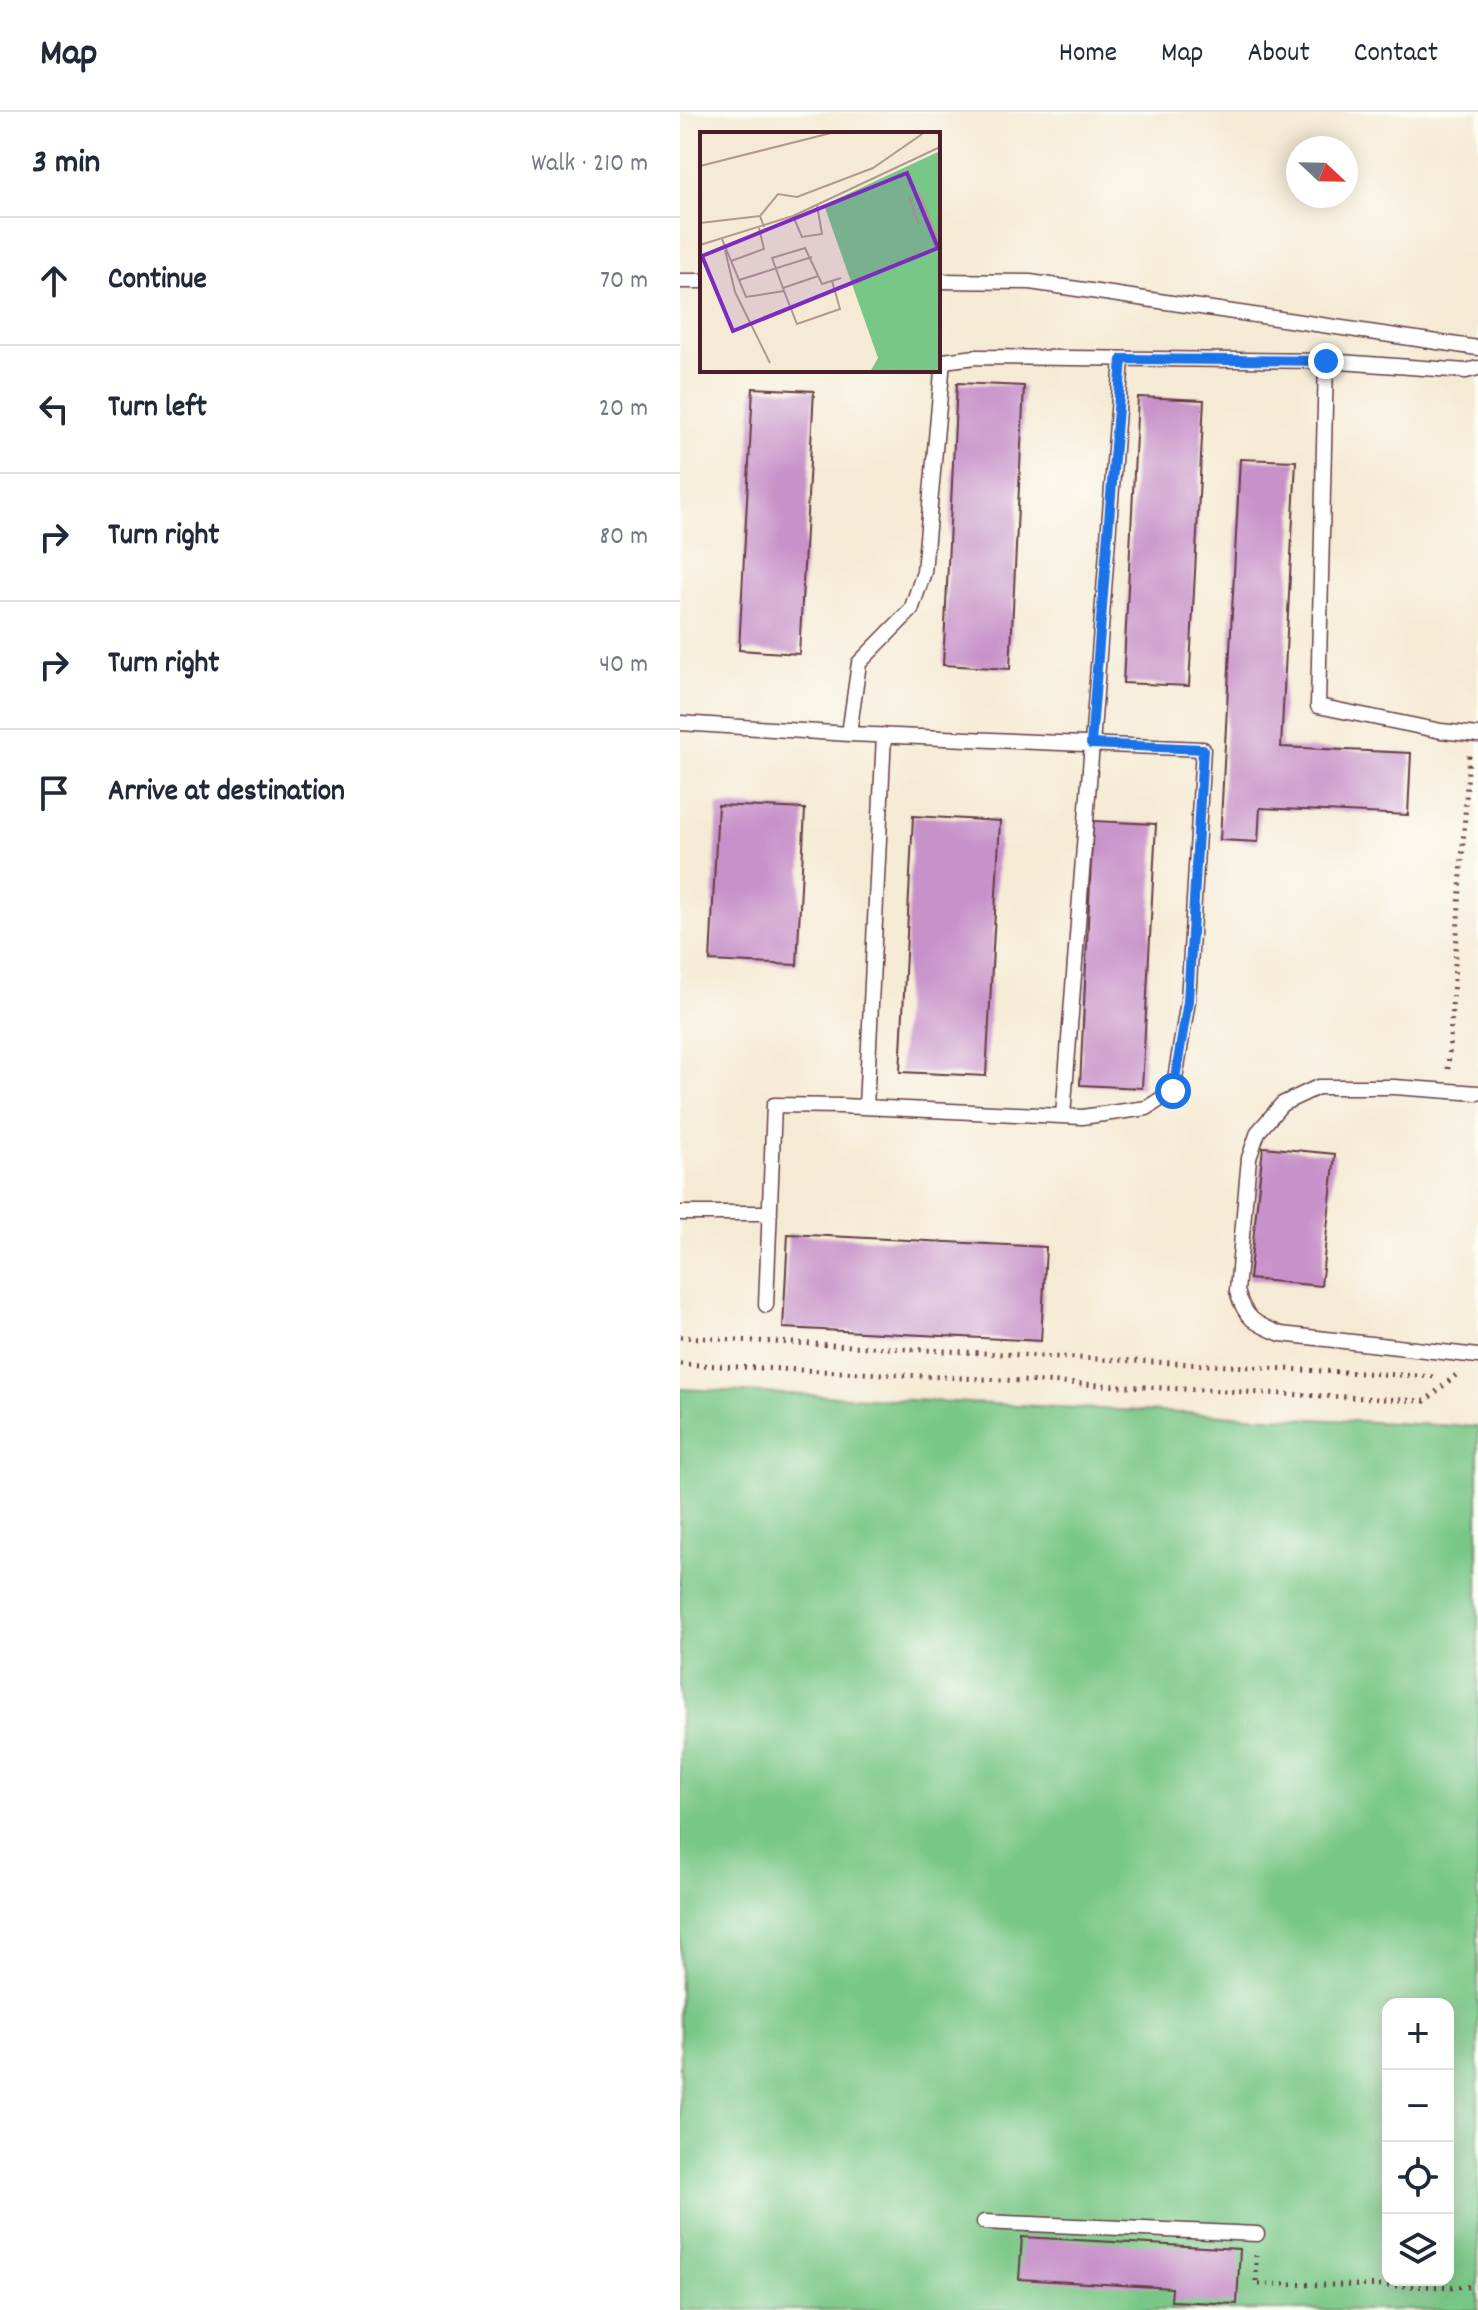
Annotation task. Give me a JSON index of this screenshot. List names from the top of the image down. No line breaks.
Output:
{"north":"right","page":{"header":"Map","nav":["Home","Map","About","Contact"],"heading":["3 min","Walk · 210 m"],"list":[["Continue","70 m"],["Turn left","20 m"],["Turn right","80 m"],["Turn right","40 m"],"Arrive at destination"],"map_buttons":["+","−"]}}
